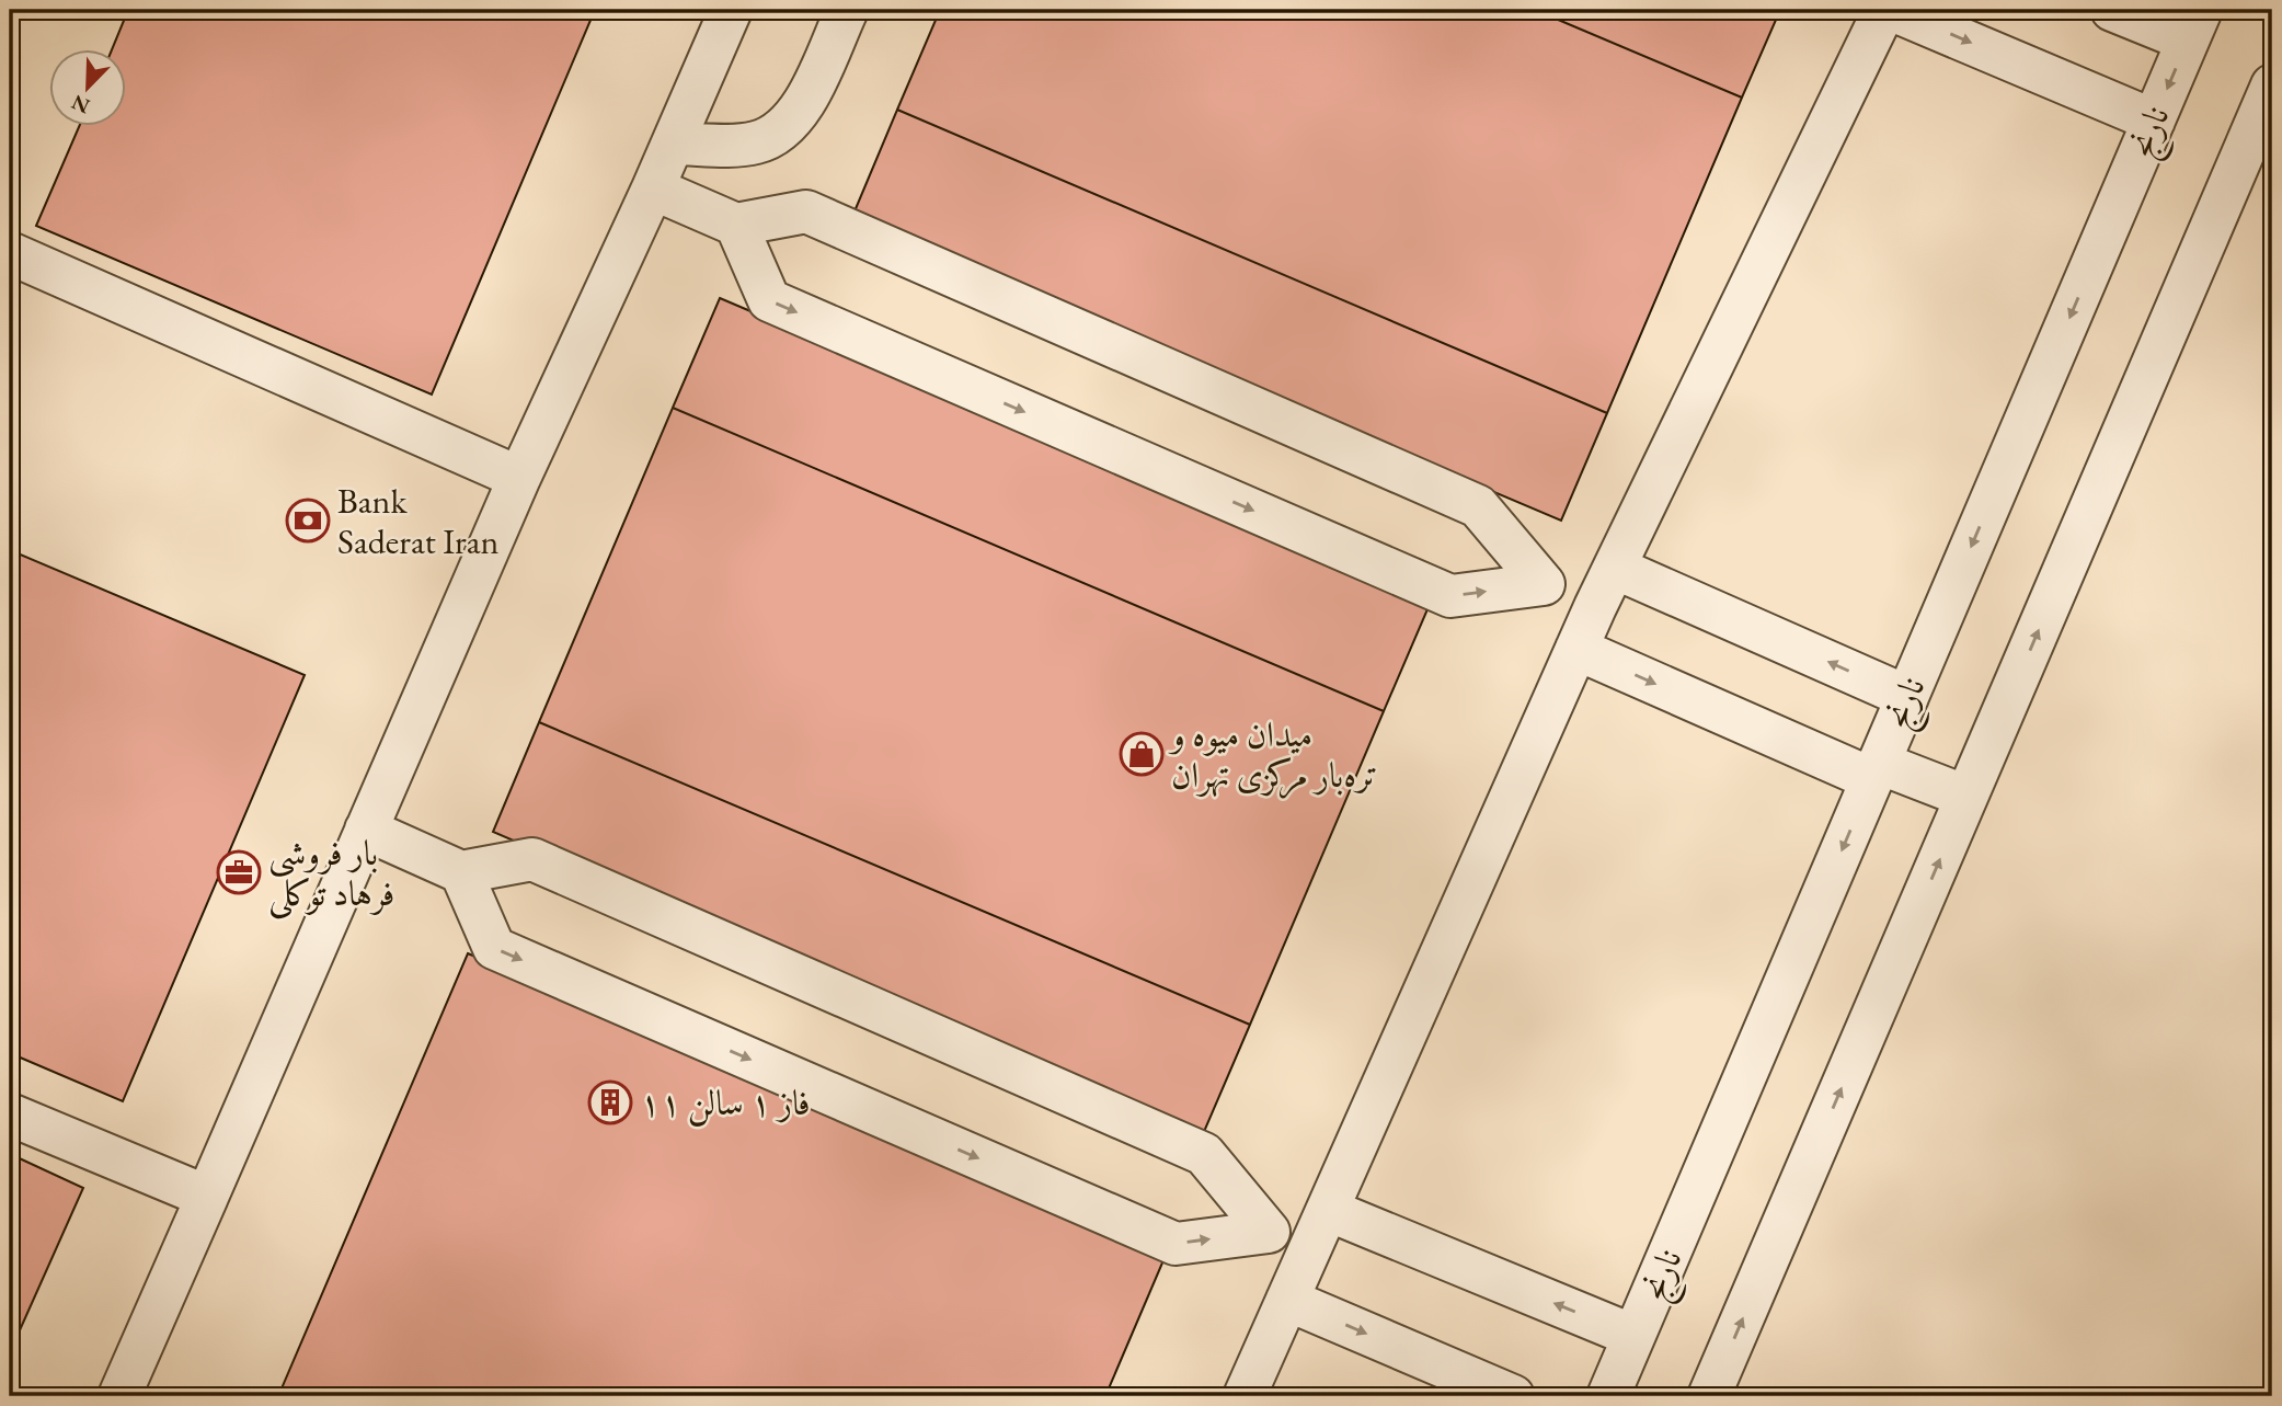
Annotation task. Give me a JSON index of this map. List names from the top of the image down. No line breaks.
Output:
{"streets":{"lane":["نارنج"]},"places":{"bank":["Bank Saderat Iran"],"shop":["میدان میوه و تره‌بار مرکزی تهران"],"office":["بار فروشی فرهاد توکلی"],"building":["فاز ۱ سالن ۱۱"]},"north":"bottom left"}
